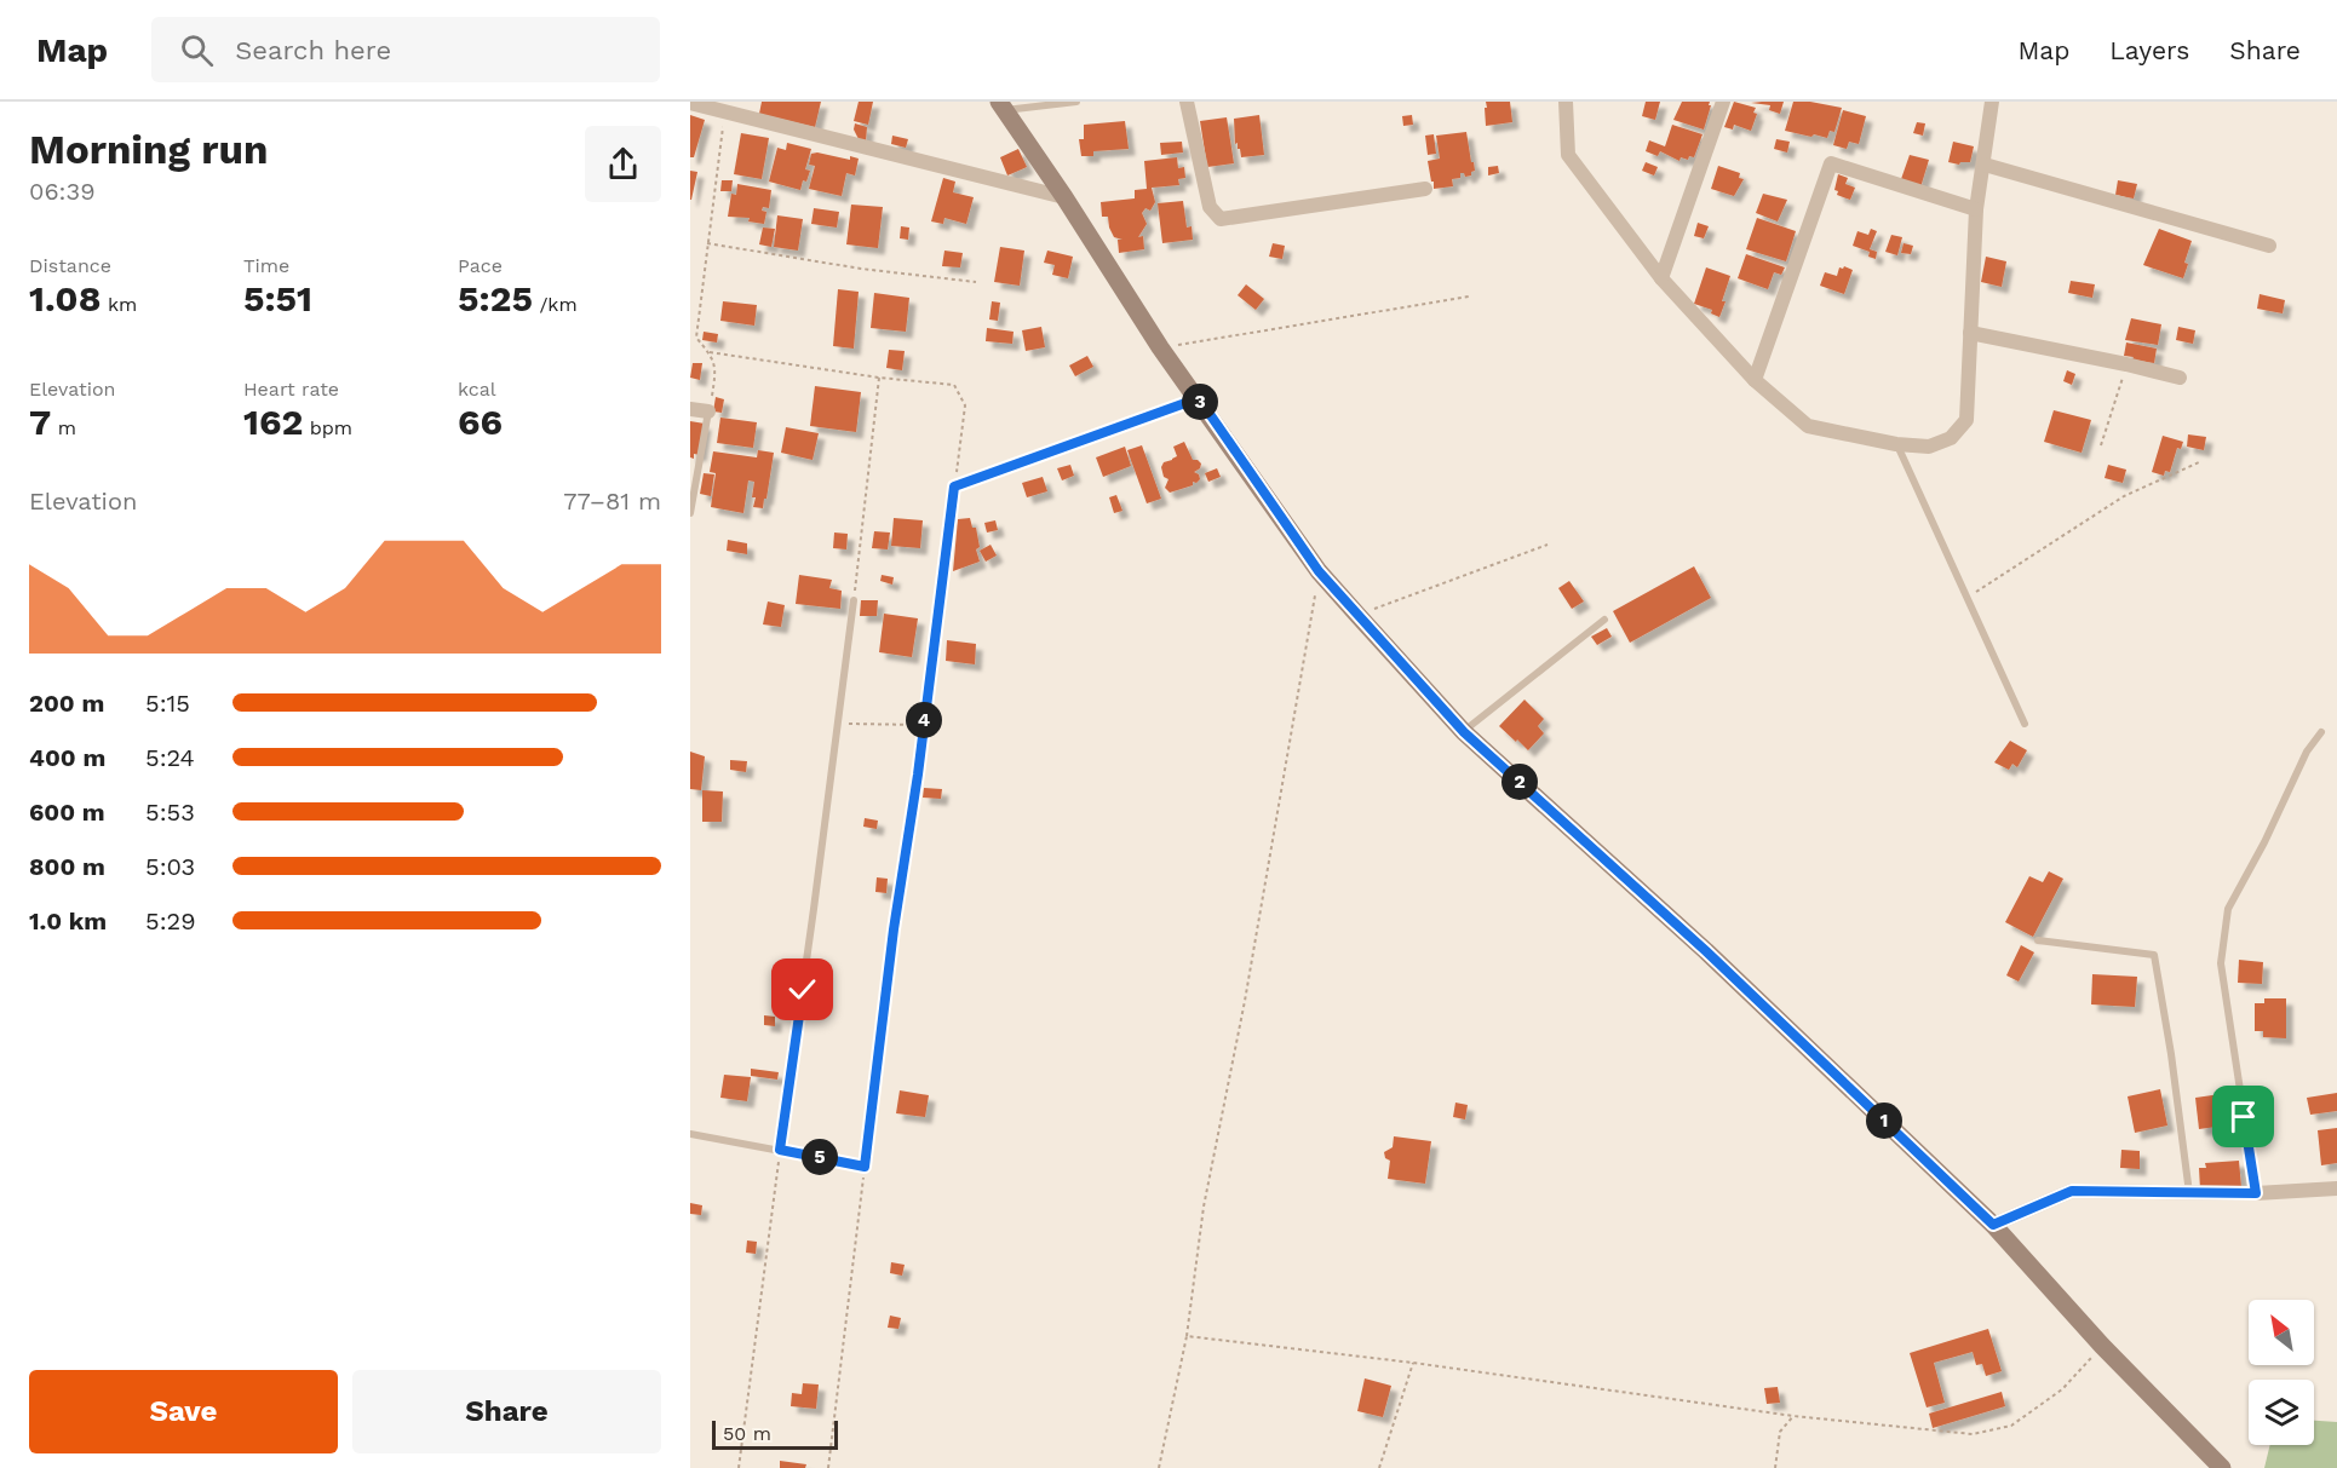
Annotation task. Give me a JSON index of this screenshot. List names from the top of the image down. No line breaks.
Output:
{"scale_bar":"50 m","north":"top left","page":{"header":"Map","search":"Search here","nav":["Map","Layers","Share"],"heading":["Morning run","06:39"],"stats":[["Distance","1.08 km"],["Time","5:51"],["Pace","5:25 /km"],["Elevation","7 m"],["Heart rate","162 bpm"],["kcal","66"]],"pins":["3","4","2","1","5"],"chart":["Elevation","77–81 m"],"list":[{"name":"200 m","note":"5:15"},{"name":"400 m","note":"5:24"},{"name":"600 m","note":"5:53"},{"name":"800 m","note":"5:03"},{"name":"1.0 km","note":"5:29"}],"buttons":["Save","Share"],"scale":"50 m"}}
